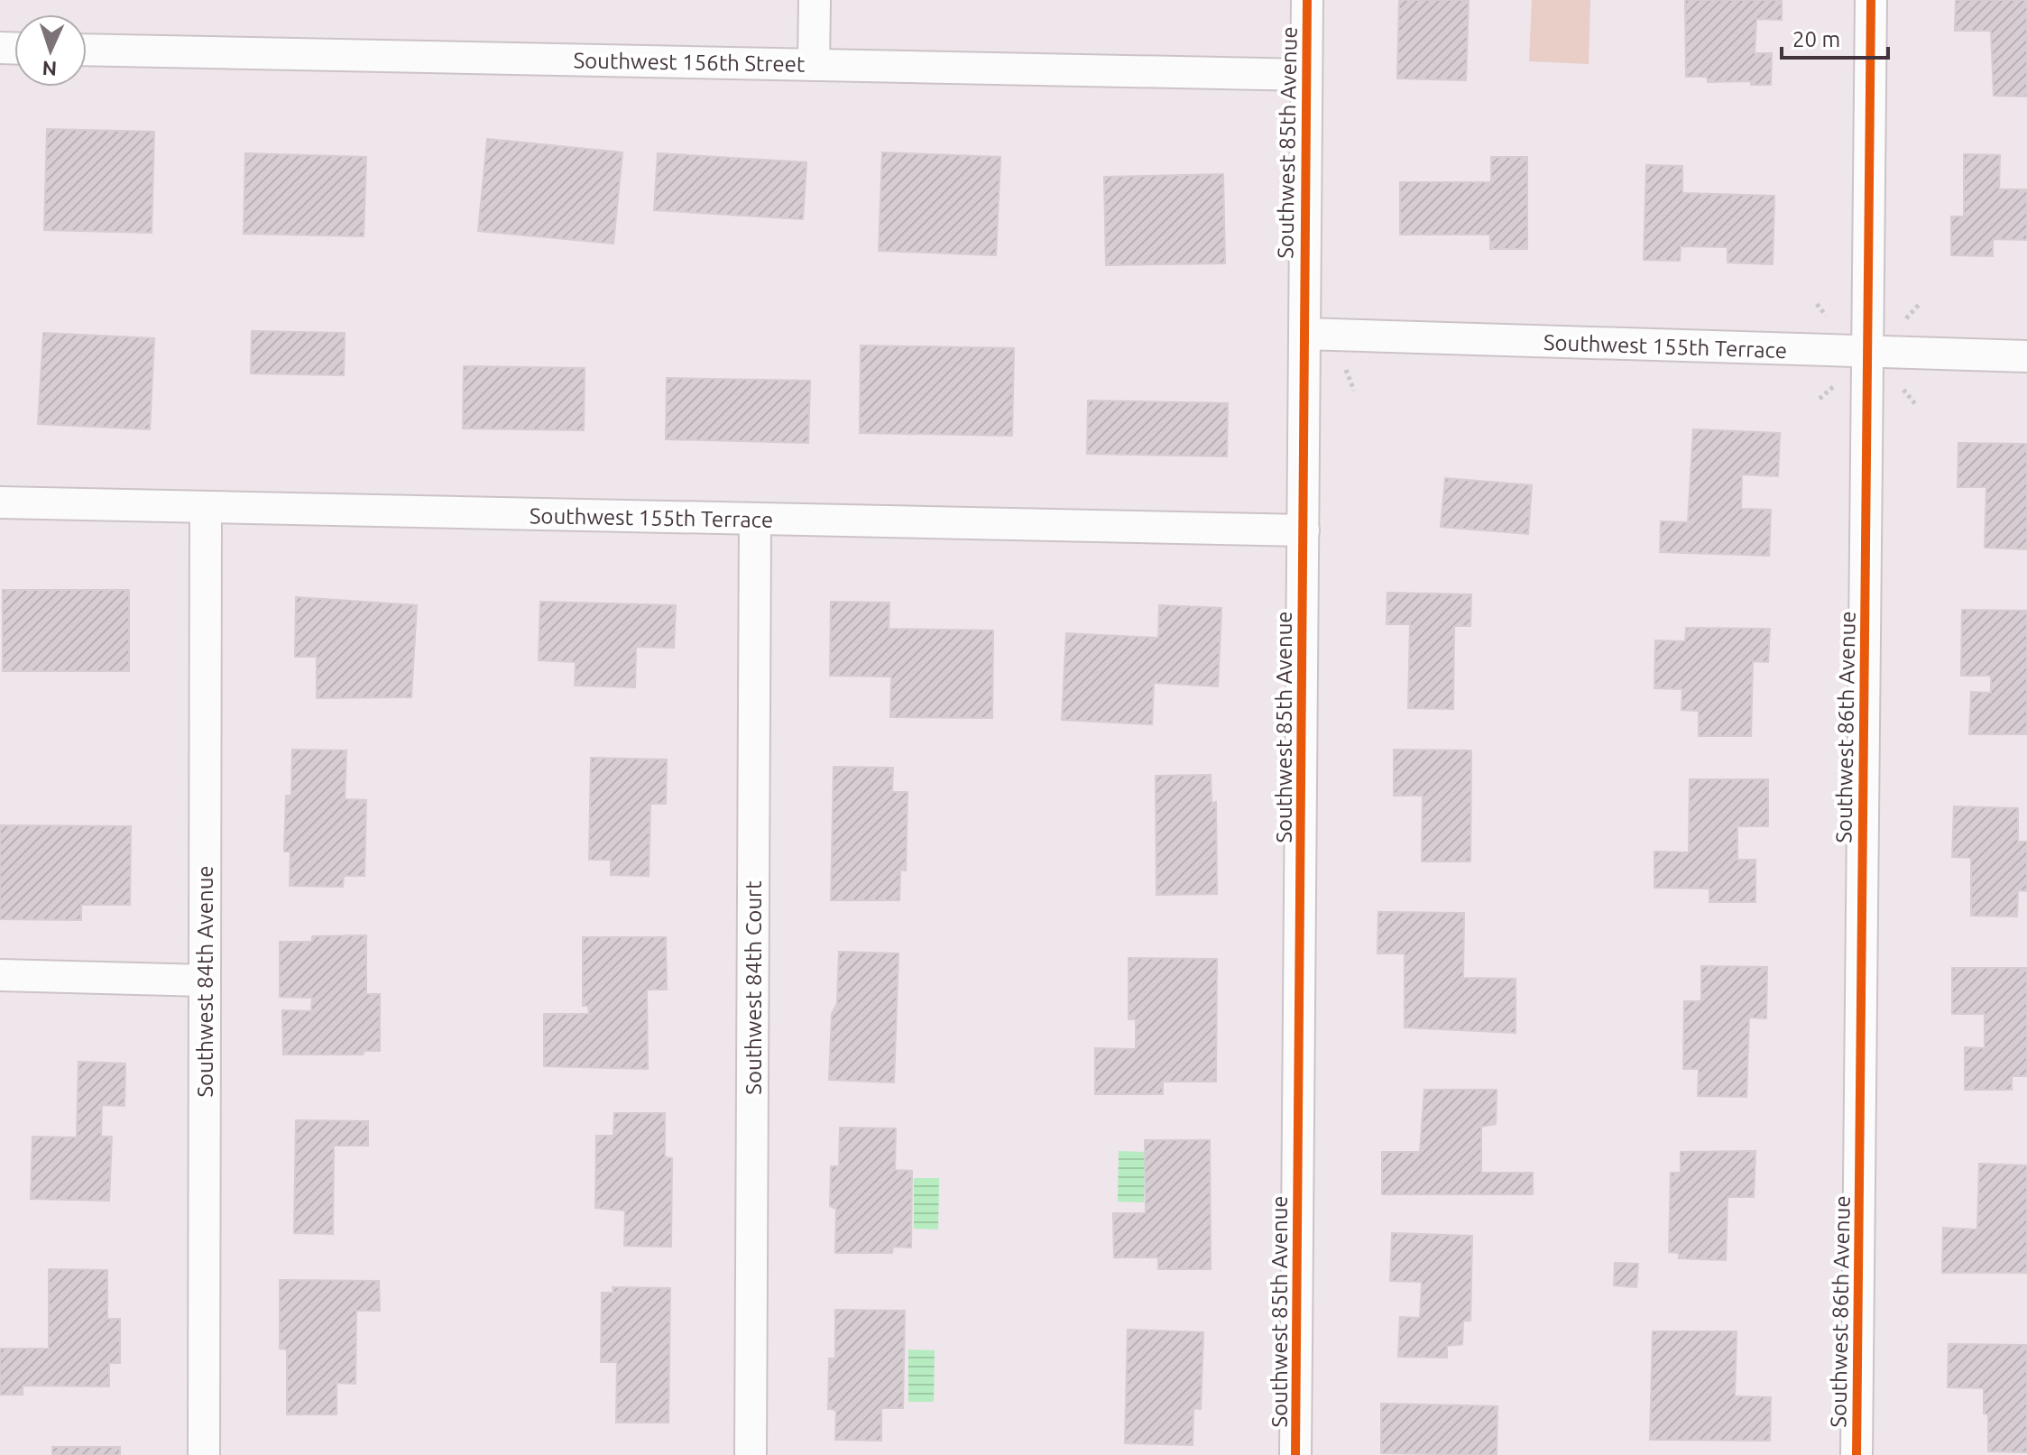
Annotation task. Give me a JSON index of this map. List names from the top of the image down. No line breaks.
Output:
{"streets":{"street":["Southwest 156th Street","Southwest 85th Avenue","Southwest 155th Terrace","Southwest 86th Avenue","Southwest 84th Avenue","Southwest 84th Court"]},"crossings":[["Southwest 156th Street","Southwest 85th Avenue"],["Southwest 85th Avenue","Southwest 155th Terrace"],["Southwest 155th Terrace","Southwest 86th Avenue"],["Southwest 155th Terrace","Southwest 84th Avenue"],["Southwest 155th Terrace","Southwest 84th Court"]],"scale_bar":"20 m","north":"bottom"}
